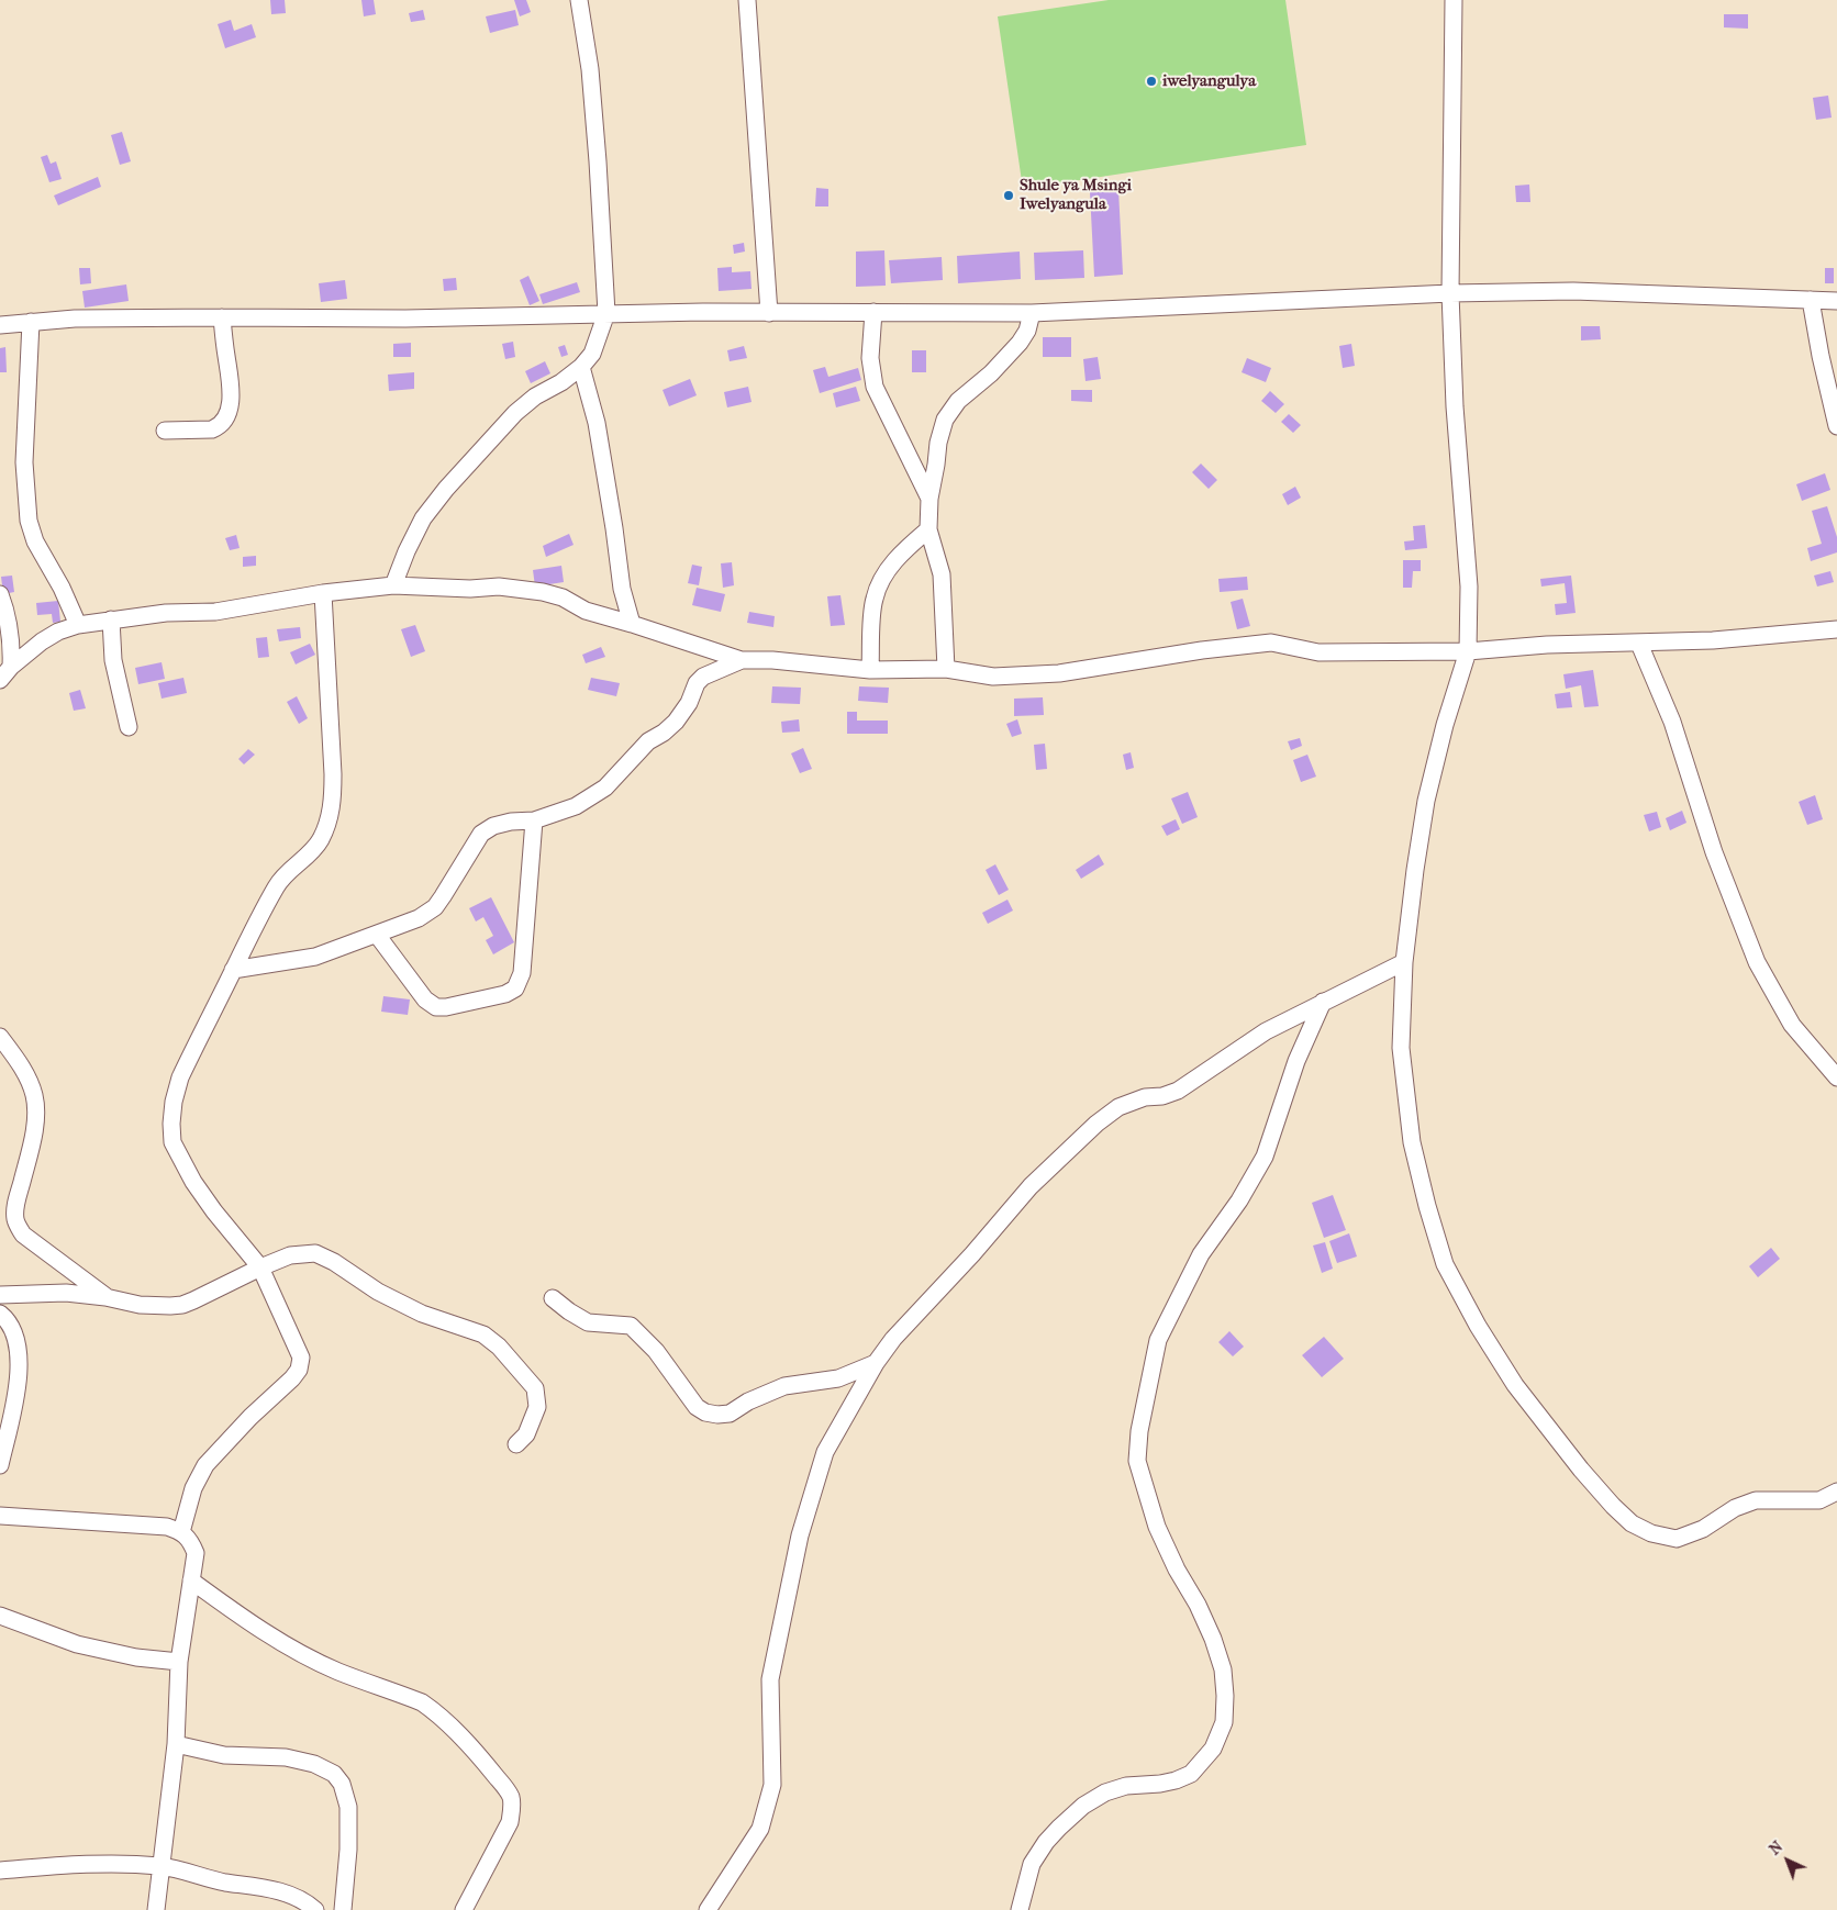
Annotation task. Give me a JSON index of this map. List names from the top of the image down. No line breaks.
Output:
{"places":["iwelyangulya","Shule ya Msingi Iwelyangula"],"north":"top left"}
